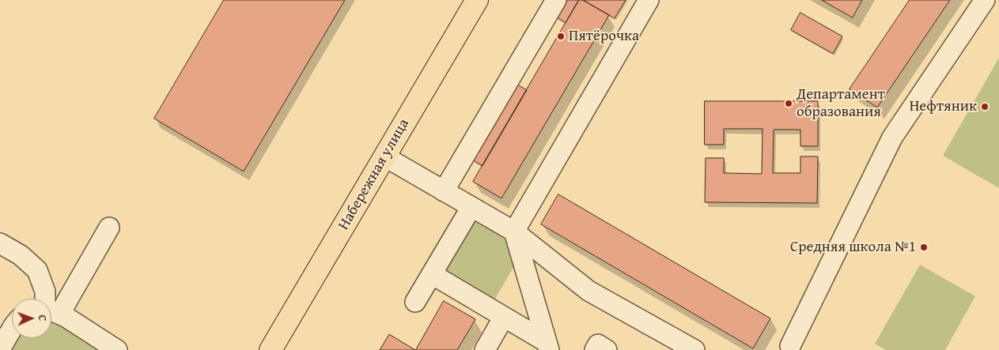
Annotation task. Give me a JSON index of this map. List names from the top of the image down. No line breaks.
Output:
{"streets":{"main road":["Набережная улица"]},"places":["Пятёрочка","Департамент образования","Нефтяник","Средняя школа №1"],"north":"right"}
